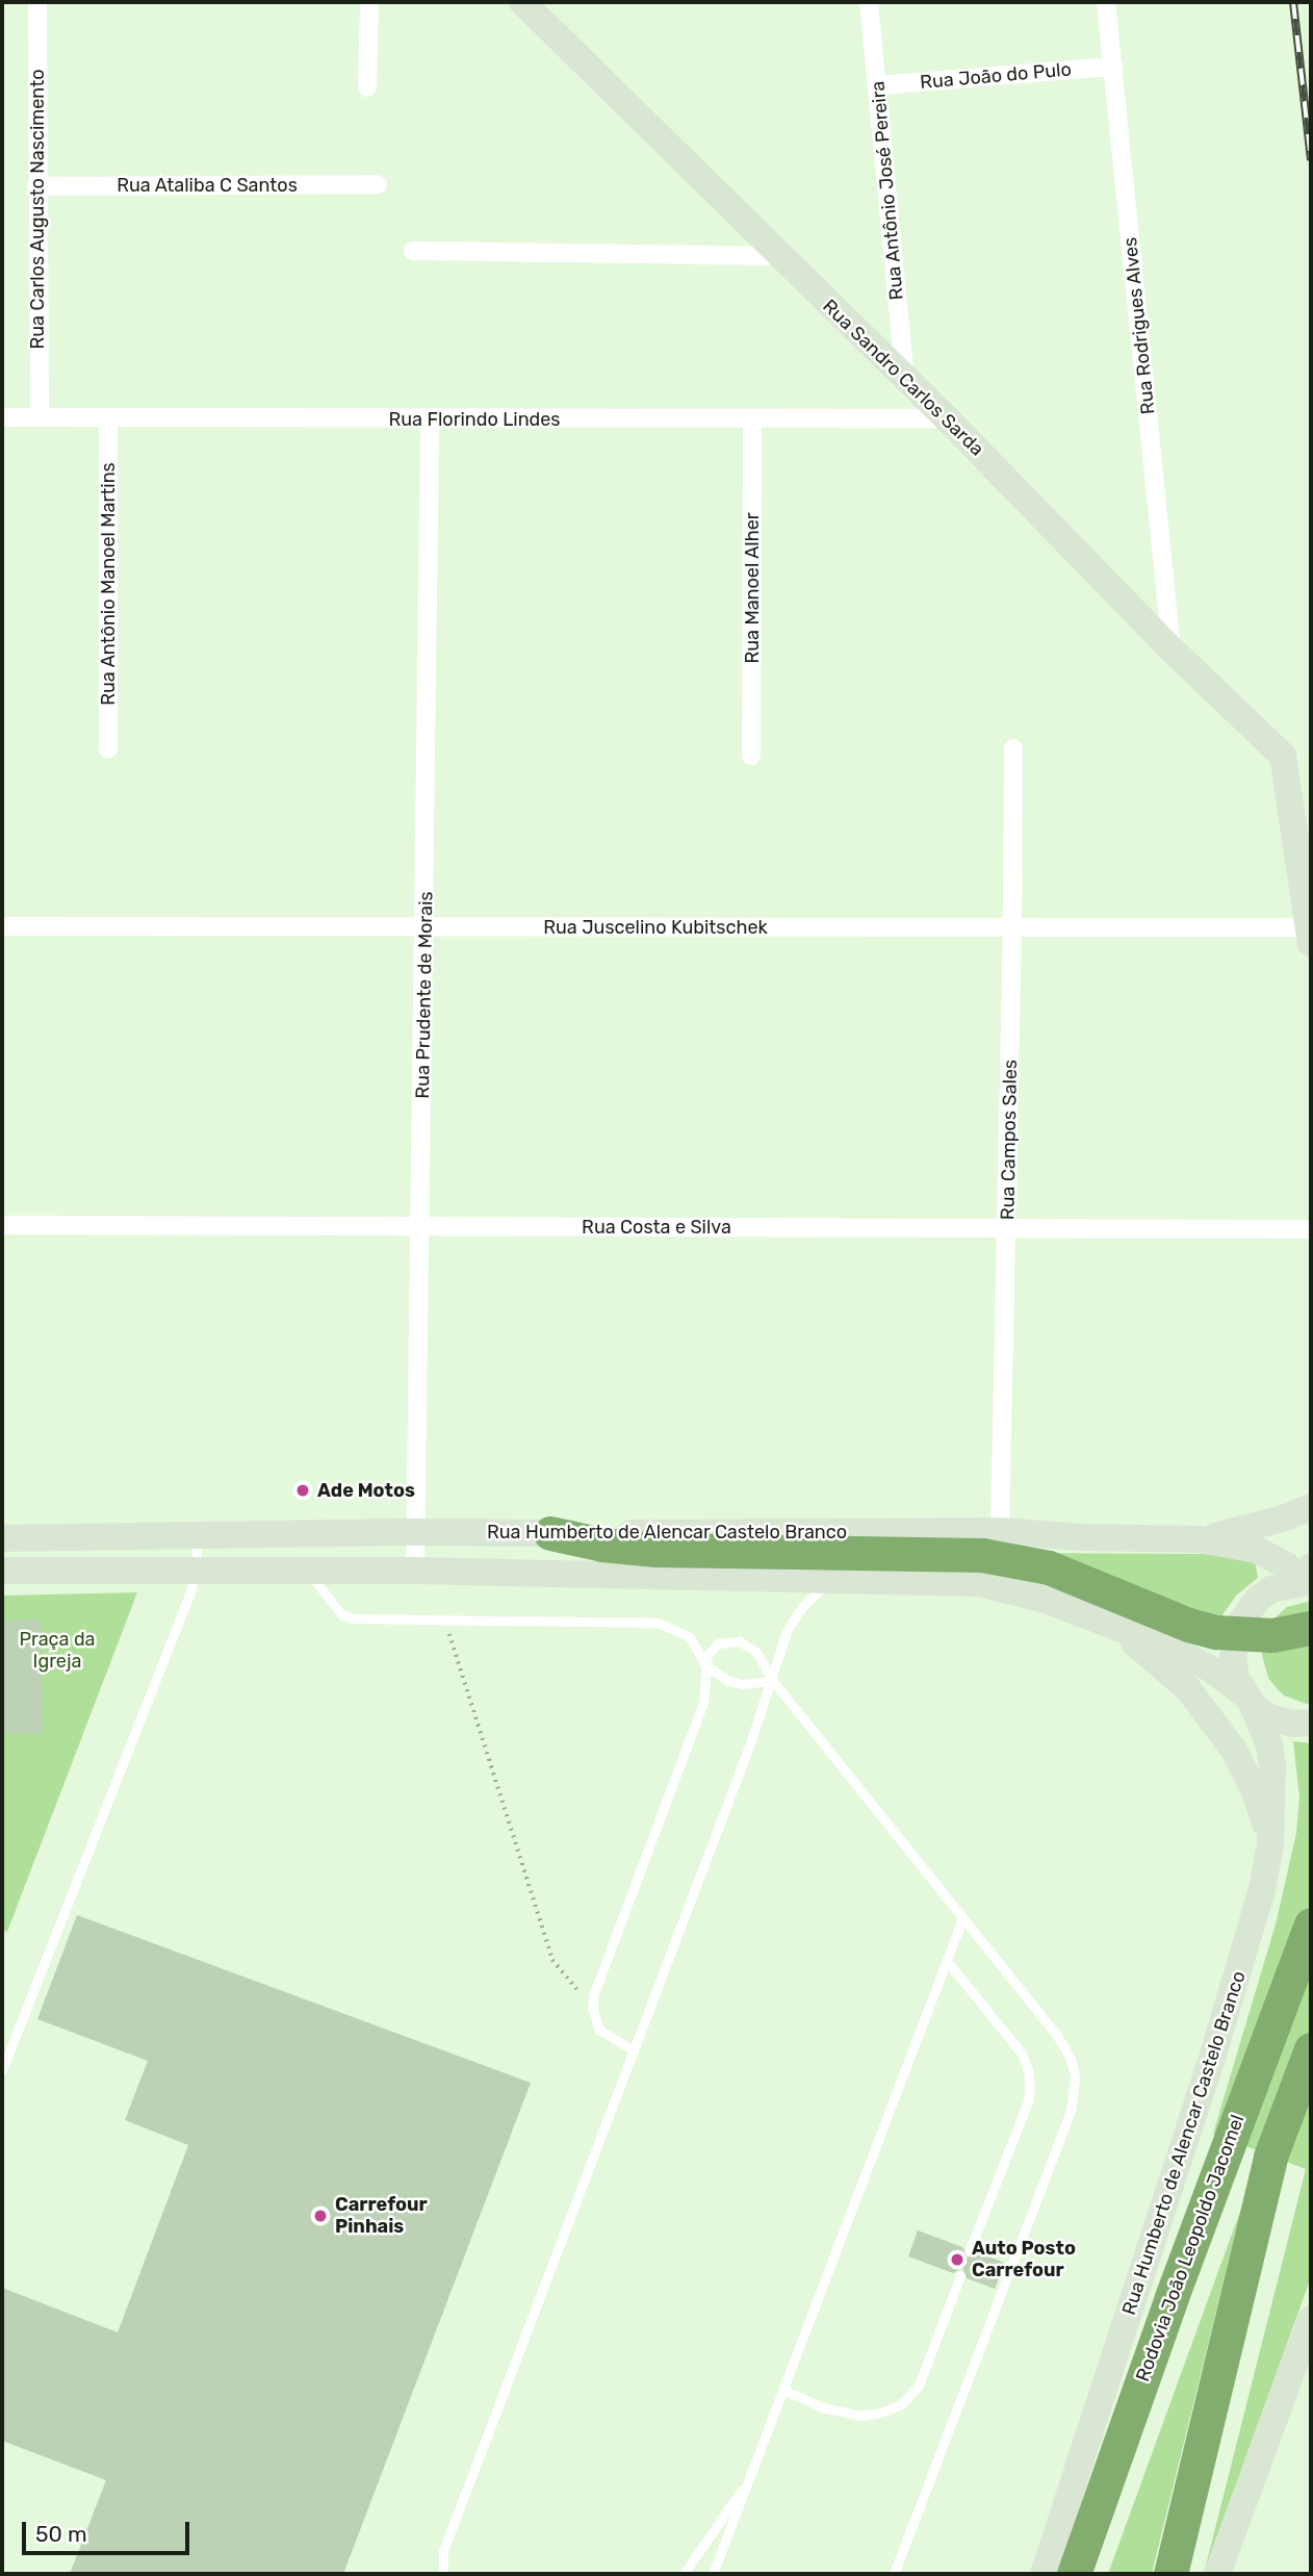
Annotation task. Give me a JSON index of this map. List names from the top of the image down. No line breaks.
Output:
{"streets":{"highway":["Rodovia João Leopoldo Jacomel"],"main road":["Rua Sandro Carlos Sarda","Rua Humberto de Alencar Castelo Branco"],"street":["Rua João do Pulo","Rua Ataliba C Santos","Rua Antônio José Pereira","Rua Carlos Augusto Nascimento","Rua Rodrigues Alves","Rua Florindo Lindes","Rua Antônio Manoel Martins","Rua Manoel Alher","Rua Juscelino Kubitschek","Rua Prudente de Morais","Rua Campos Sales","Rua Costa e Silva"]},"crossings":[["Rua João do Pulo","Rua Antônio José Pereira"],["Rua João do Pulo","Rua Rodrigues Alves"],["Rua Ataliba C Santos","Rua Carlos Augusto Nascimento"],["Rua Antônio José Pereira","Rua Sandro Carlos Sarda"],["Rua Carlos Augusto Nascimento","Rua Florindo Lindes"],["Rua Rodrigues Alves","Rua Sandro Carlos Sarda"],["Rua Sandro Carlos Sarda","Rua Florindo Lindes"],["Rua Sandro Carlos Sarda","Rua Juscelino Kubitschek"],["Rua Florindo Lindes","Rua Antônio Manoel Martins"],["Rua Florindo Lindes","Rua Manoel Alher"],["Rua Florindo Lindes","Rua Prudente de Morais"],["Rua Juscelino Kubitschek","Rua Prudente de Morais"],["Rua Juscelino Kubitschek","Rua Campos Sales"],["Rua Prudente de Morais","Rua Costa e Silva"],["Rua Prudente de Morais","Rua Humberto de Alencar Castelo Branco"],["Rua Campos Sales","Rua Costa e Silva"],["Rua Campos Sales","Rua Humberto de Alencar Castelo Branco"]],"parks":["Praça da Igreja"],"places":["Ade Motos","Carrefour Pinhais","Auto Posto Carrefour"],"scale_bar":"50 m"}
